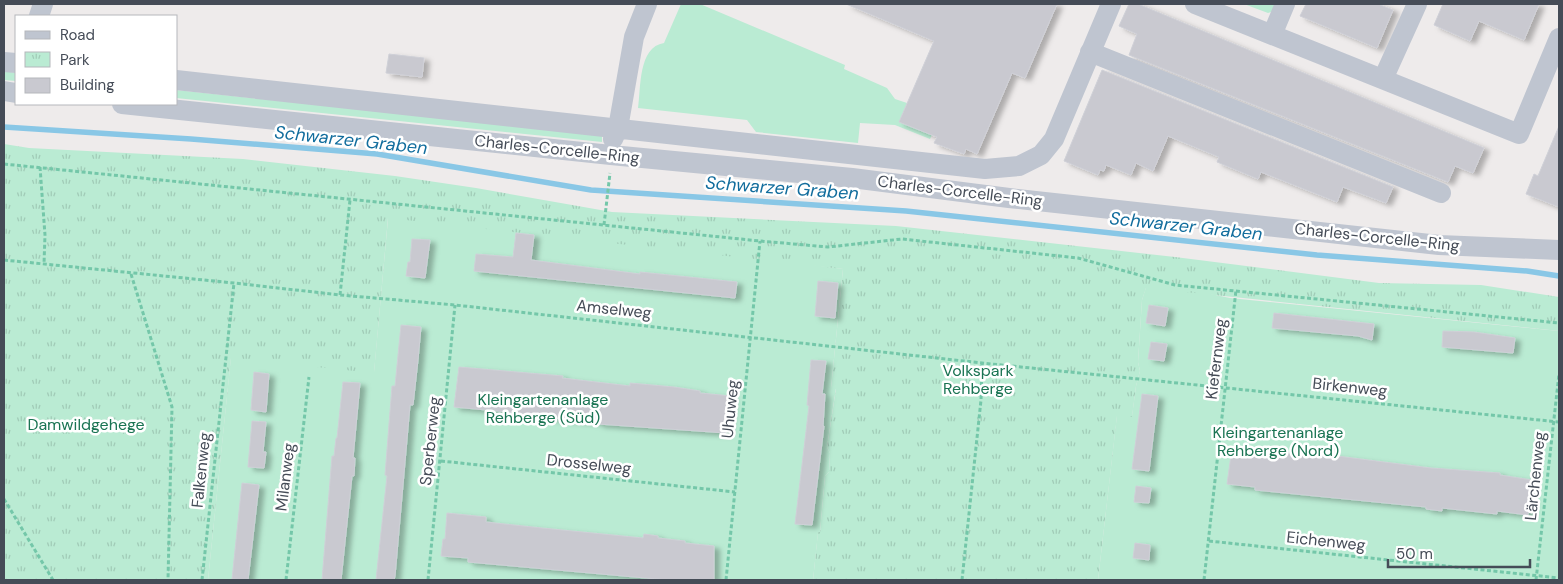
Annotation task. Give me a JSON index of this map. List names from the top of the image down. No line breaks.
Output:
{"streets":{"street":["Charles-Corcelle-Ring"],"path":["Amselweg","Kiefernweg","Birkenweg","Uhuweg","Sperberweg","Drosselweg","Falkenweg","Lärchenweg","Milanweg","Eichenweg"]},"crossings":[["Amselweg","Birkenweg"],["Amselweg","Uhuweg"],["Amselweg","Sperberweg"],["Amselweg","Falkenweg"],["Kiefernweg","Birkenweg"],["Kiefernweg","Eichenweg"],["Birkenweg","Lärchenweg"],["Uhuweg","Drosselweg"],["Sperberweg","Drosselweg"],["Lärchenweg","Eichenweg"]],"water":["Schwarzer Graben"],"parks":["Volkspark Rehberge","Kleingartenanlage Rehberge (Süd)","Damwildgehege","Kleingartenanlage Rehberge (Nord)"],"legend":["Road","Park","Building"],"scale_bar":"50 m"}
